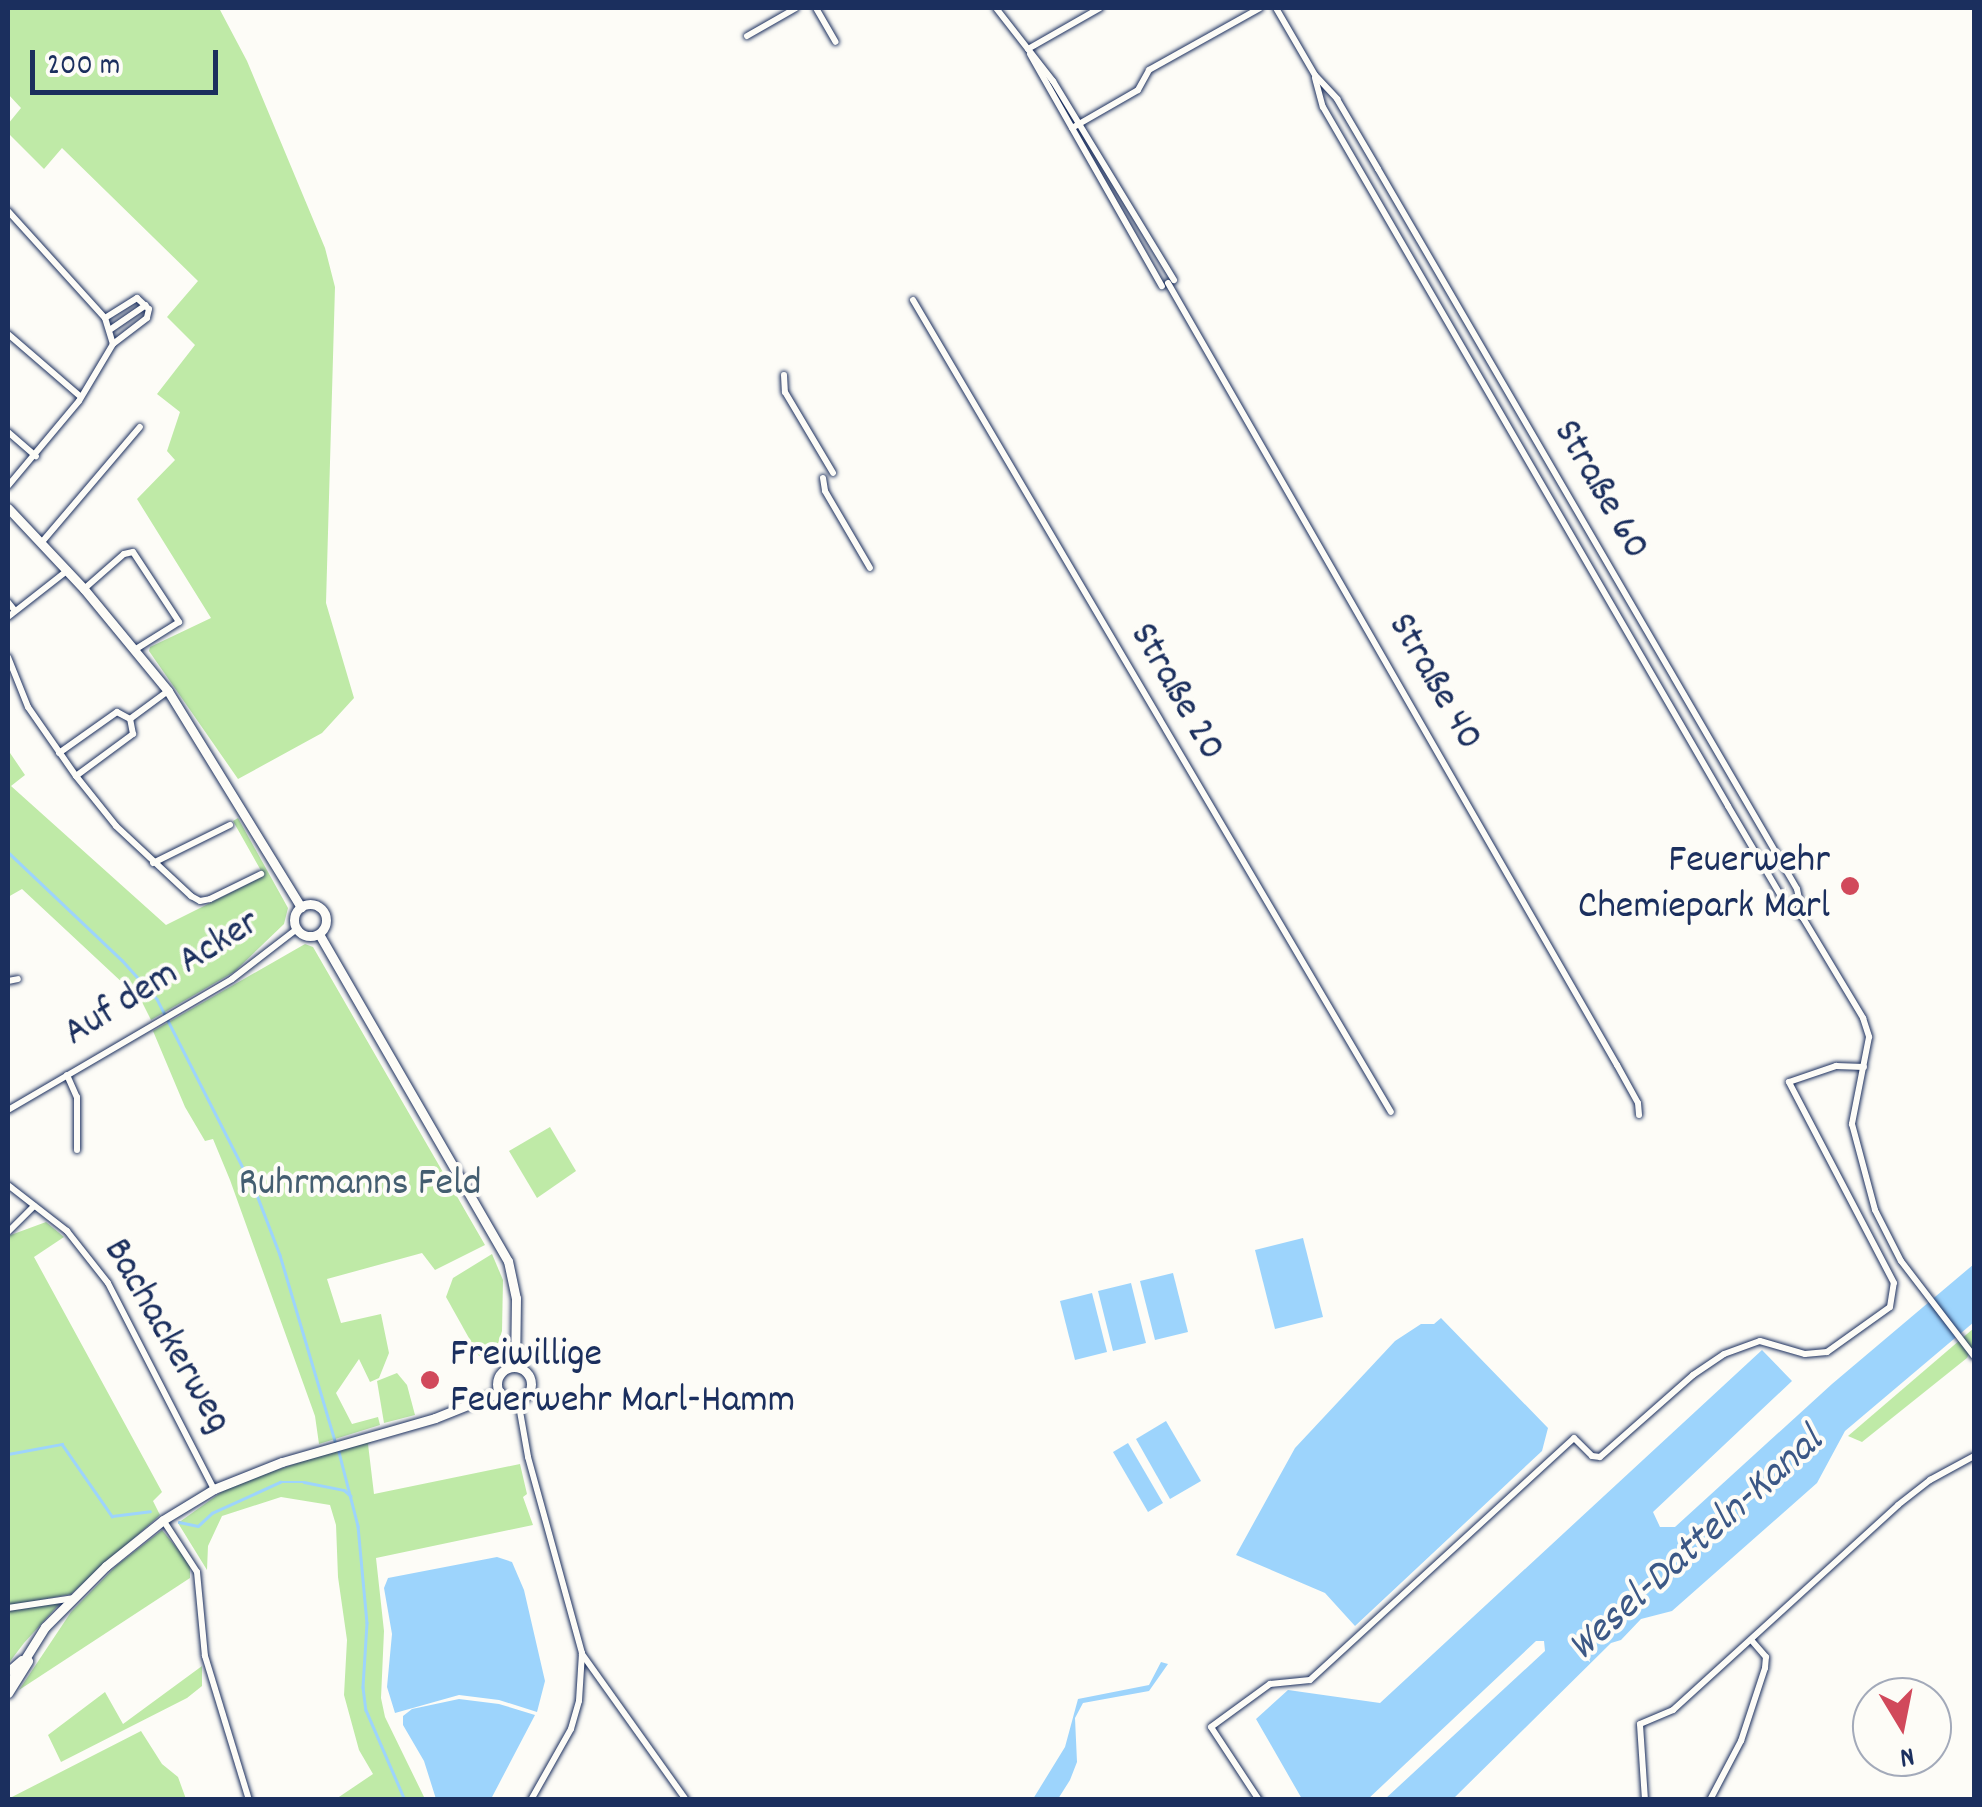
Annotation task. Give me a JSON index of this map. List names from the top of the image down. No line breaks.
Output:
{"streets":{"street":["Straße 60","Straße 40","Straße 20","Auf dem Acker","Bachackerweg"]},"water":["Wesel-Datteln-Kanal"],"parks":["Ruhrmanns Feld"],"places":["Feuerwehr Chemiepark Marl","Freiwillige Feuerwehr Marl-Hamm"],"scale_bar":"200 m","north":"bottom"}
